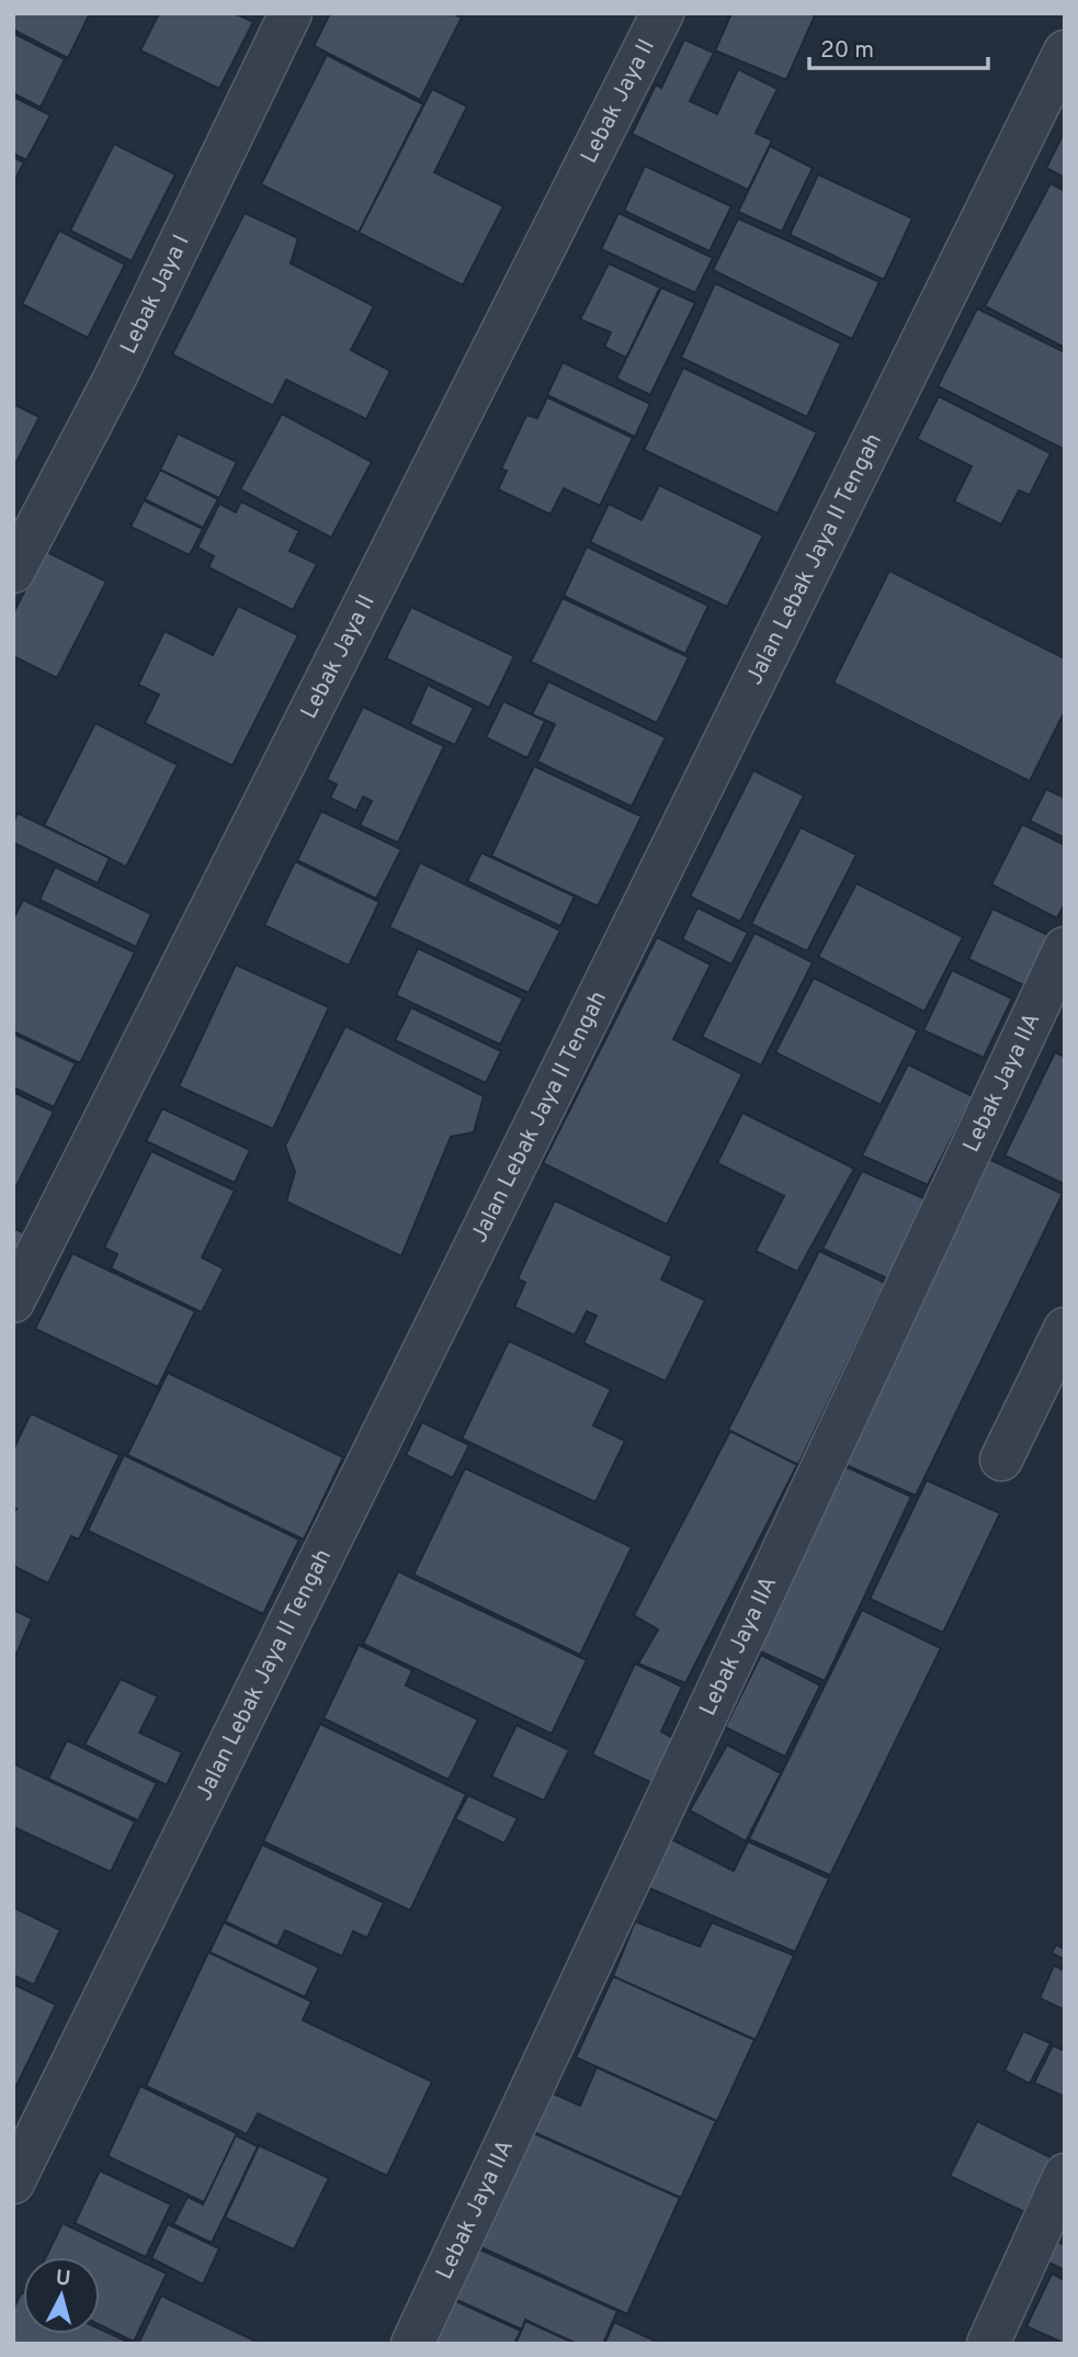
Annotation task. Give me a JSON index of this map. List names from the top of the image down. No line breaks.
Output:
{"streets":{"street":["Lebak Jaya II","Lebak Jaya I","Jalan Lebak Jaya II Tengah","Lebak Jaya IIA"]},"scale_bar":"20 m","north":"top"}
